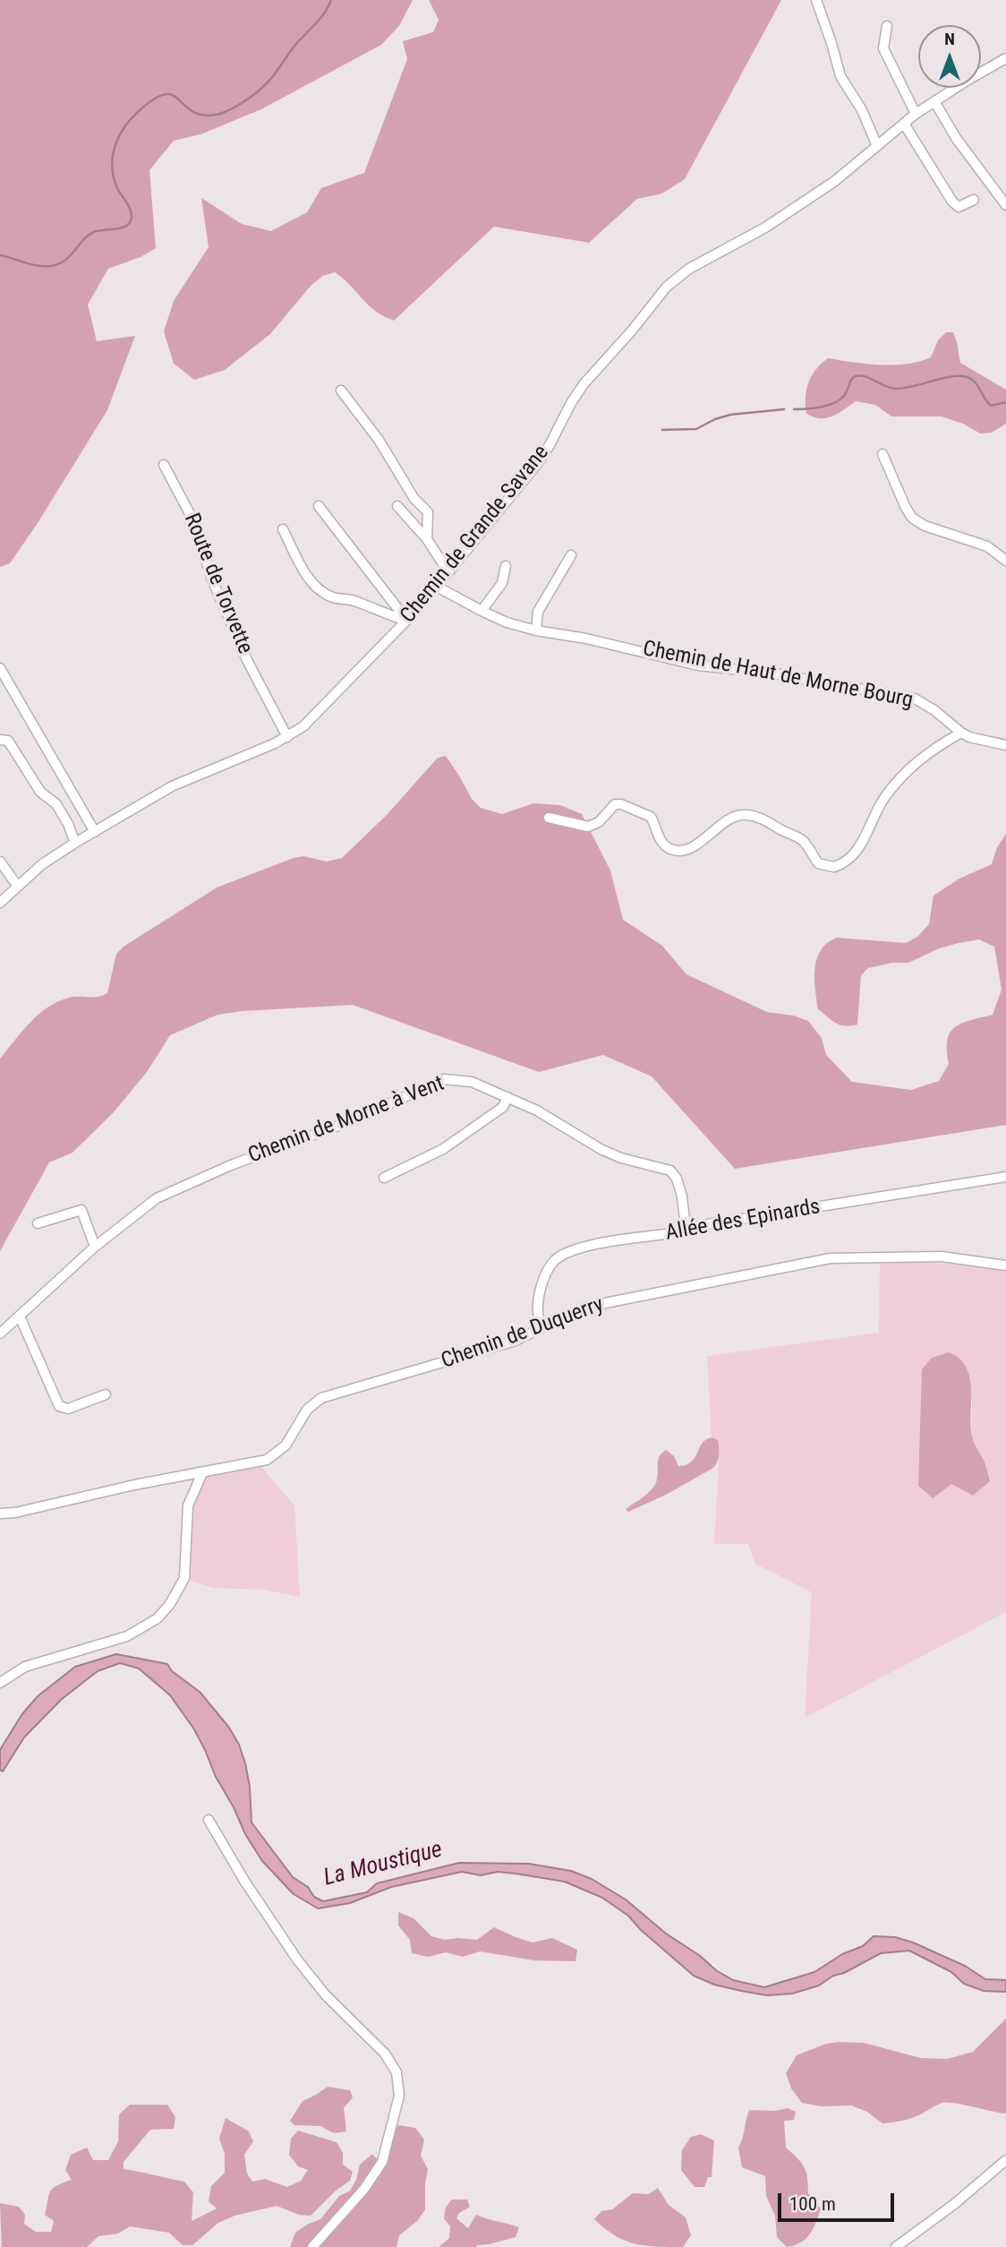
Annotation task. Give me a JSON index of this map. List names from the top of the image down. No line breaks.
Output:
{"streets":{"street":["Chemin de Grande Savane","Route de Torvette","Chemin de Haut de Morne Bourg","Chemin de Morne à Vent","Allée des Epinards","Chemin de Duquerry"]},"crossings":[["Chemin de Grande Savane","Route de Torvette"],["Chemin de Grande Savane","Chemin de Haut de Morne Bourg"],["Chemin de Morne à Vent","Allée des Epinards"],["Allée des Epinards","Chemin de Duquerry"]],"water":["La Moustique"],"scale_bar":"100 m","north":"top"}
